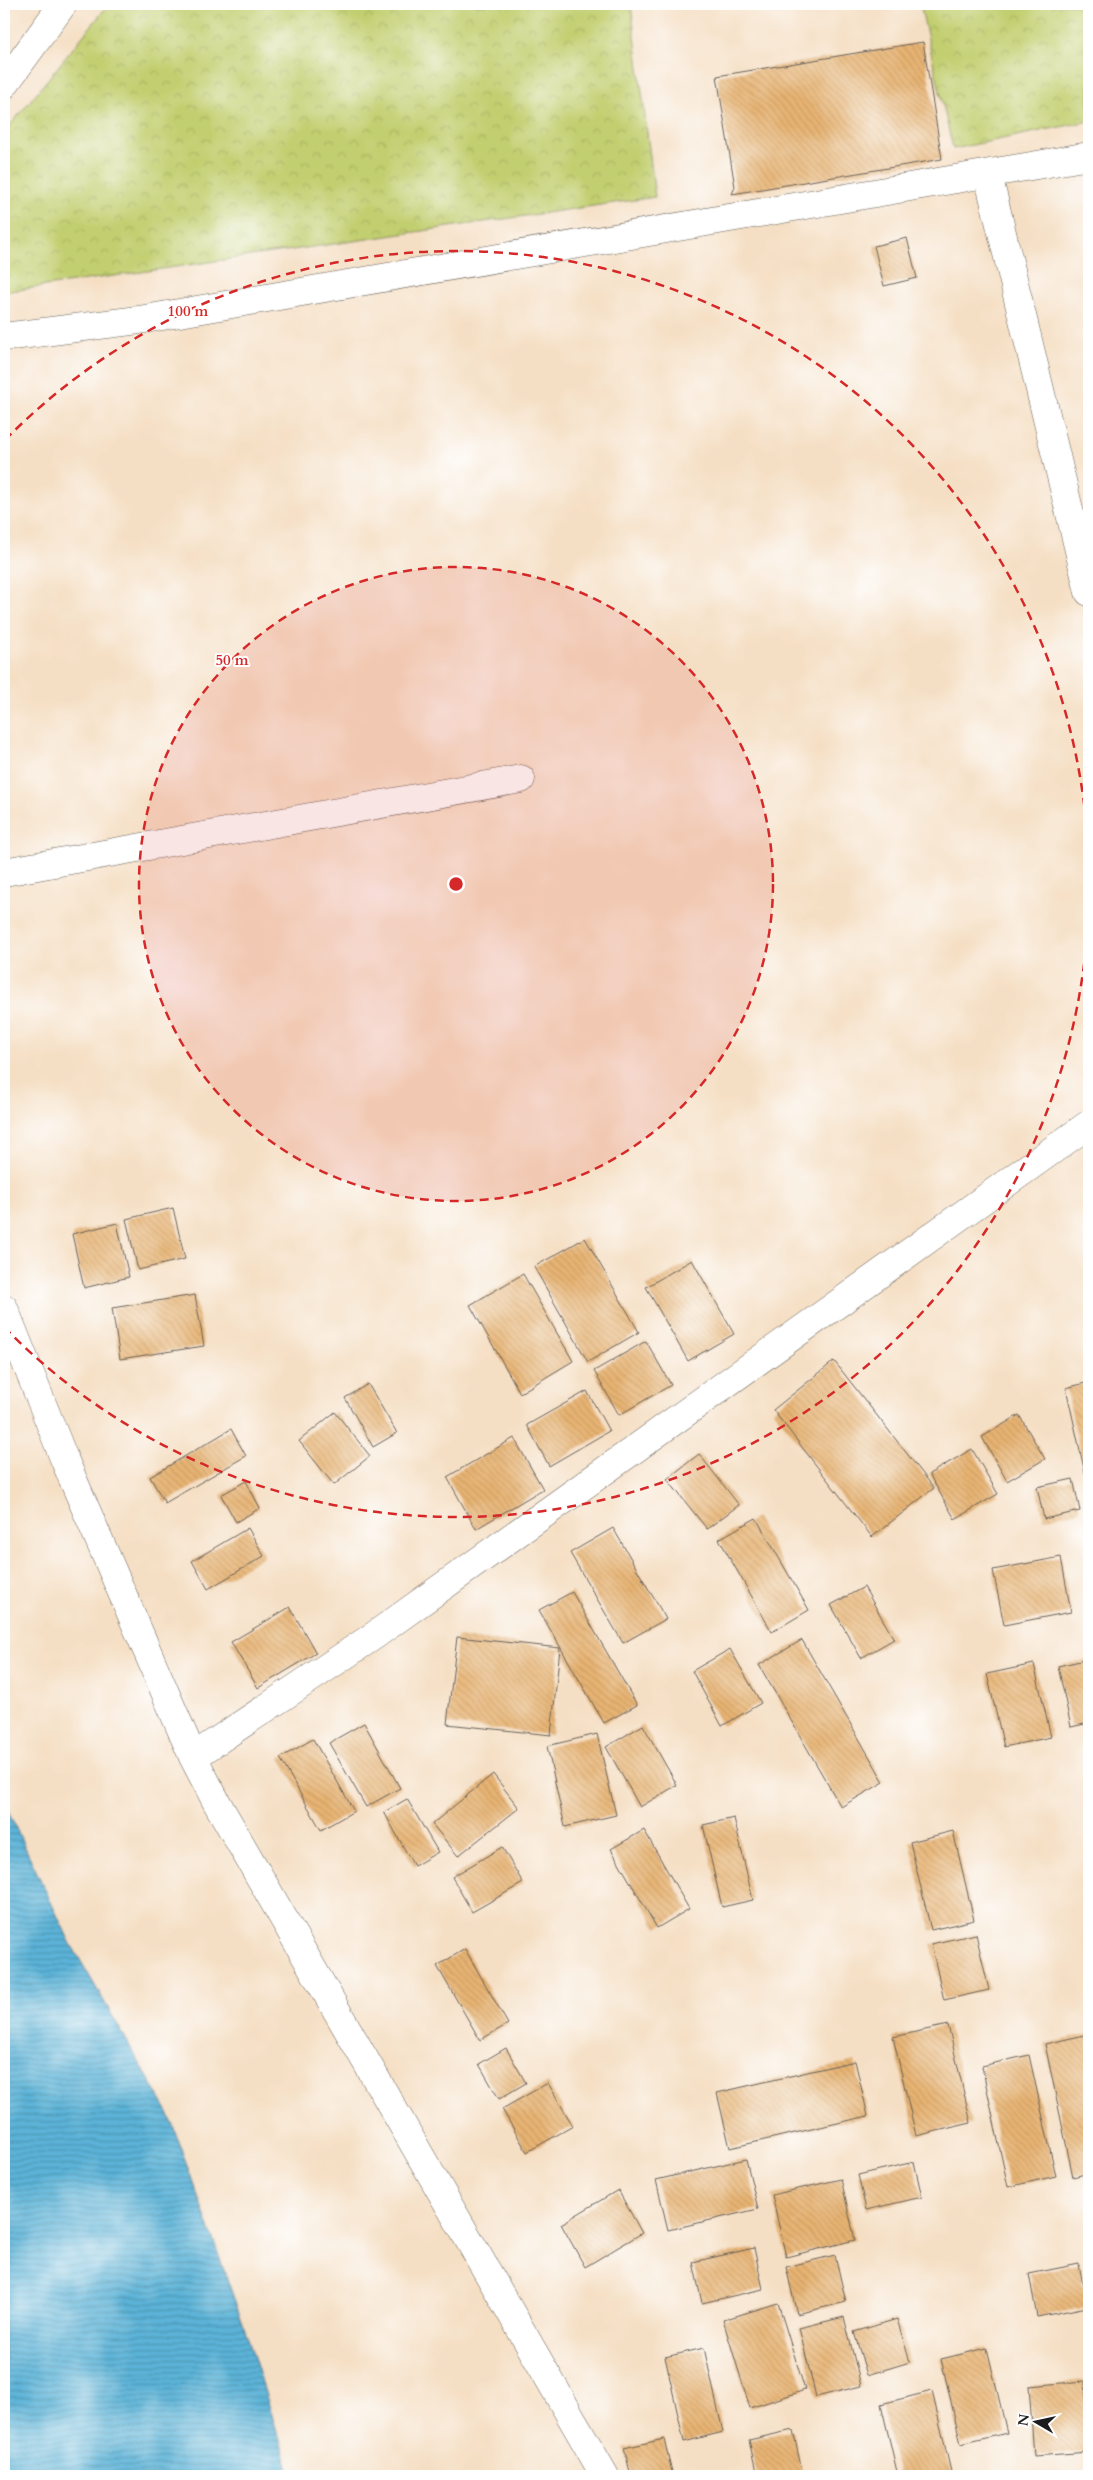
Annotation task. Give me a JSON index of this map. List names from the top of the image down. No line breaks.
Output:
{"north":"left","rings":["100 m","50 m"]}
